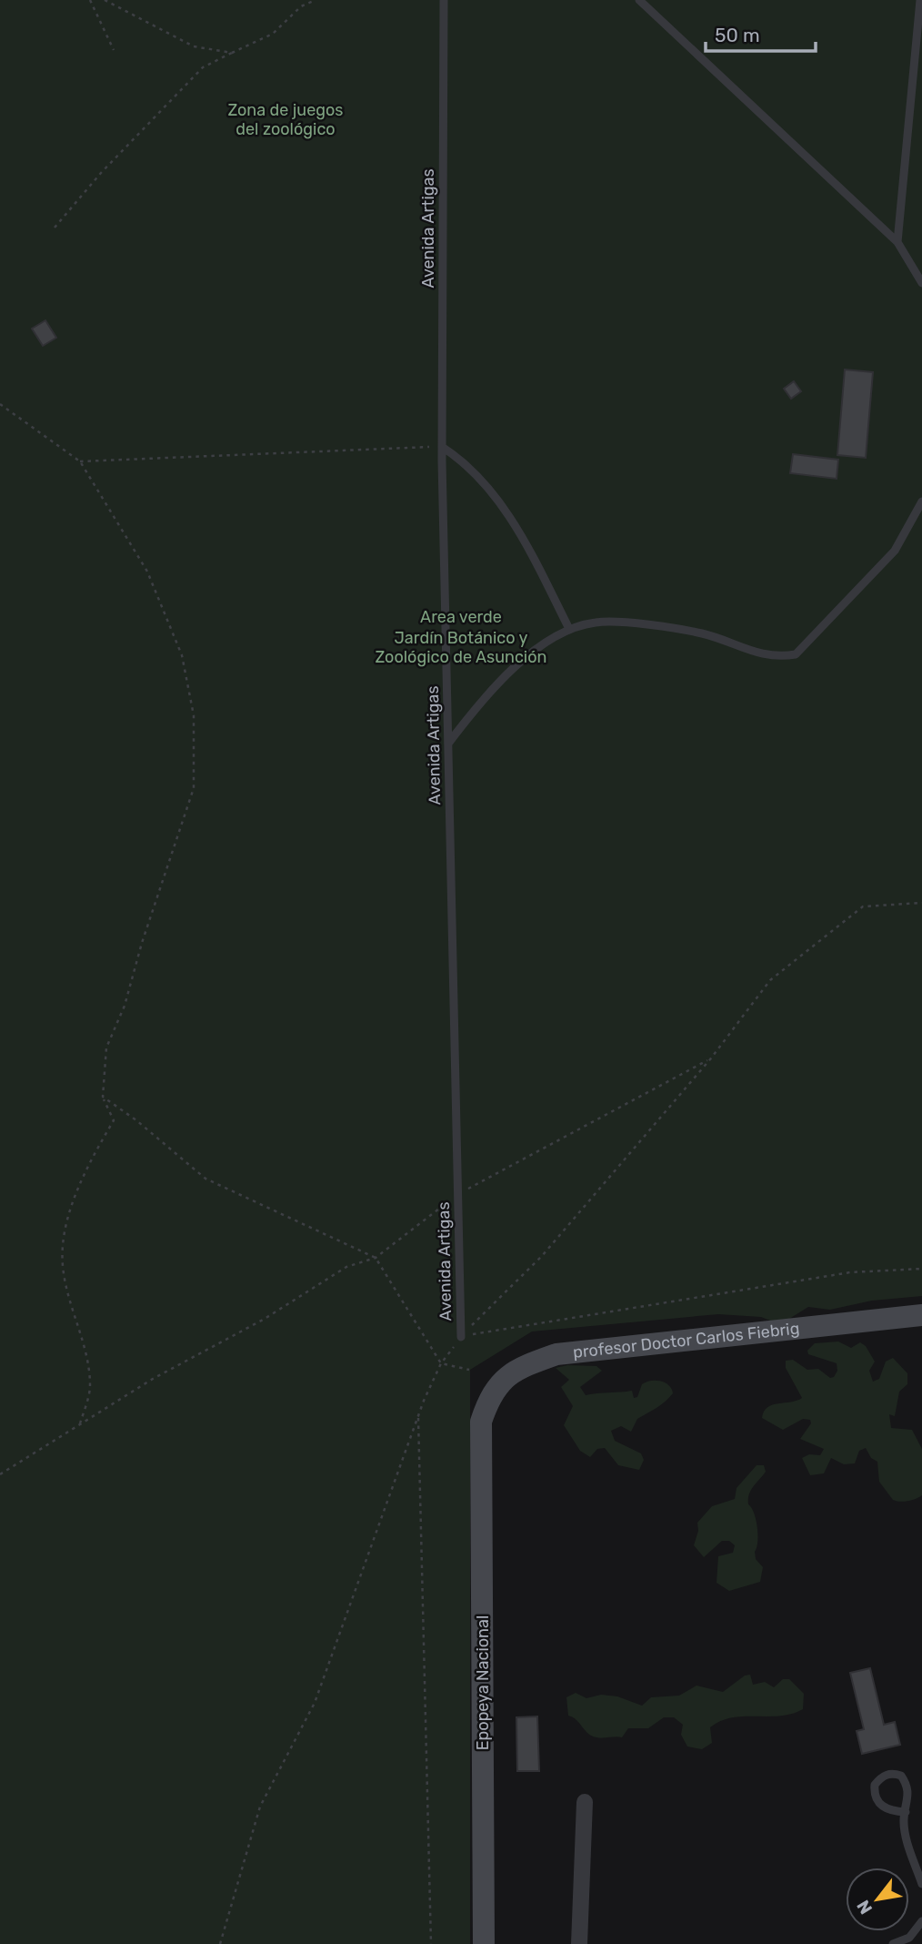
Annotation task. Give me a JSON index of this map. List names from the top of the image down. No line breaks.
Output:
{"streets":{"street":["profesor Doctor Carlos Fiebrig","Epopeya Nacional"],"lane":["Avenida Artigas"]},"crossings":[["profesor Doctor Carlos Fiebrig","Epopeya Nacional"]],"parks":["Zona de juegos del zoológico","Area verde","Jardín Botánico y Zoológico de Asunción"],"scale_bar":"50 m","north":"bottom left"}
